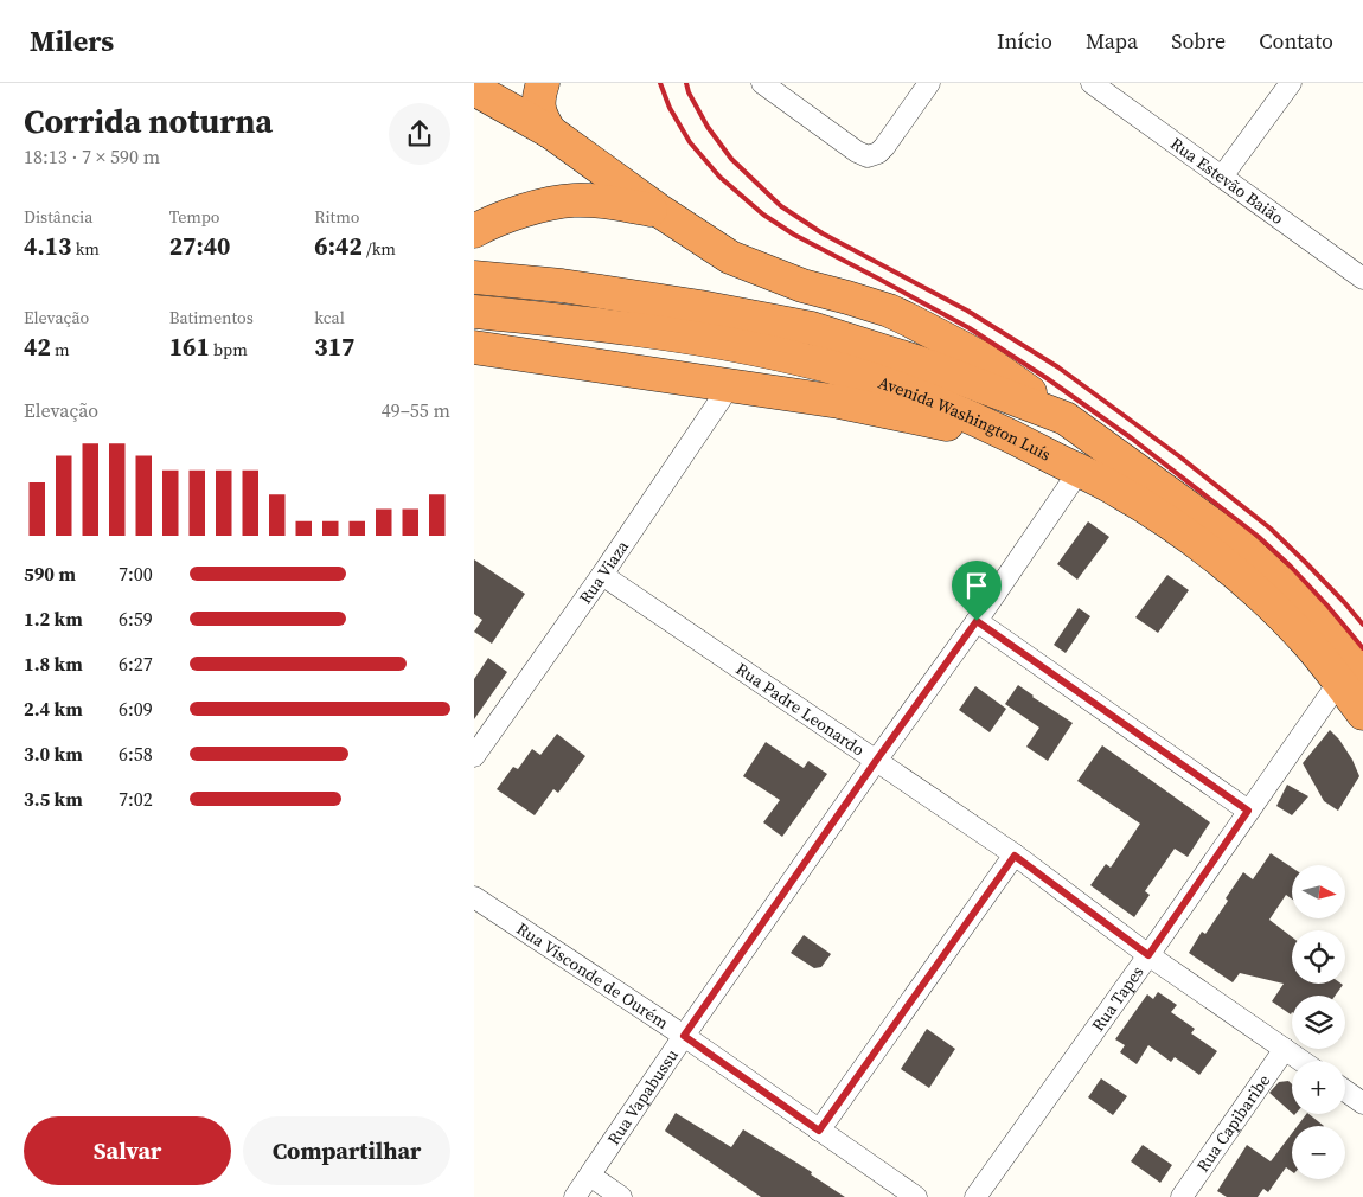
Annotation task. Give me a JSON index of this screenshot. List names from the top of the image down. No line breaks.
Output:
{"streets":{"highway":["Avenida Washington Luís"],"street":["Rua Estevão Baião","Rua Viaza","Rua Padre Leonardo","Rua Visconde de Ourém","Rua Tapes","Rua Vapabussu","Rua Capibaribe"]},"crossings":[["Avenida Washington Luís","Rua Tapes"],["Avenida Washington Luís","Rua Vapabussu"],["Rua Viaza","Rua Padre Leonardo"],["Rua Padre Leonardo","Rua Tapes"],["Rua Padre Leonardo","Rua Vapabussu"],["Rua Padre Leonardo","Rua Capibaribe"],["Rua Visconde de Ourém","Rua Vapabussu"]],"north":"right","page":{"header":"Milers","nav":["Início","Mapa","Sobre","Contato"],"heading":["Corrida noturna","18:13 · 7 × 590 m"],"stats":[["Distância","4.13 km"],["Tempo","27:40"],["Ritmo","6:42 /km"],["Elevação","42 m"],["Batimentos","161 bpm"],["kcal","317"]],"chart":["Elevação","49–55 m"],"list":[{"name":"590 m","note":"7:00"},{"name":"1.2 km","note":"6:59"},{"name":"1.8 km","note":"6:27"},{"name":"2.4 km","note":"6:09"},{"name":"3.0 km","note":"6:58"},{"name":"3.5 km","note":"7:02"}],"map_buttons":["+","−"],"buttons":["Salvar","Compartilhar"]}}
